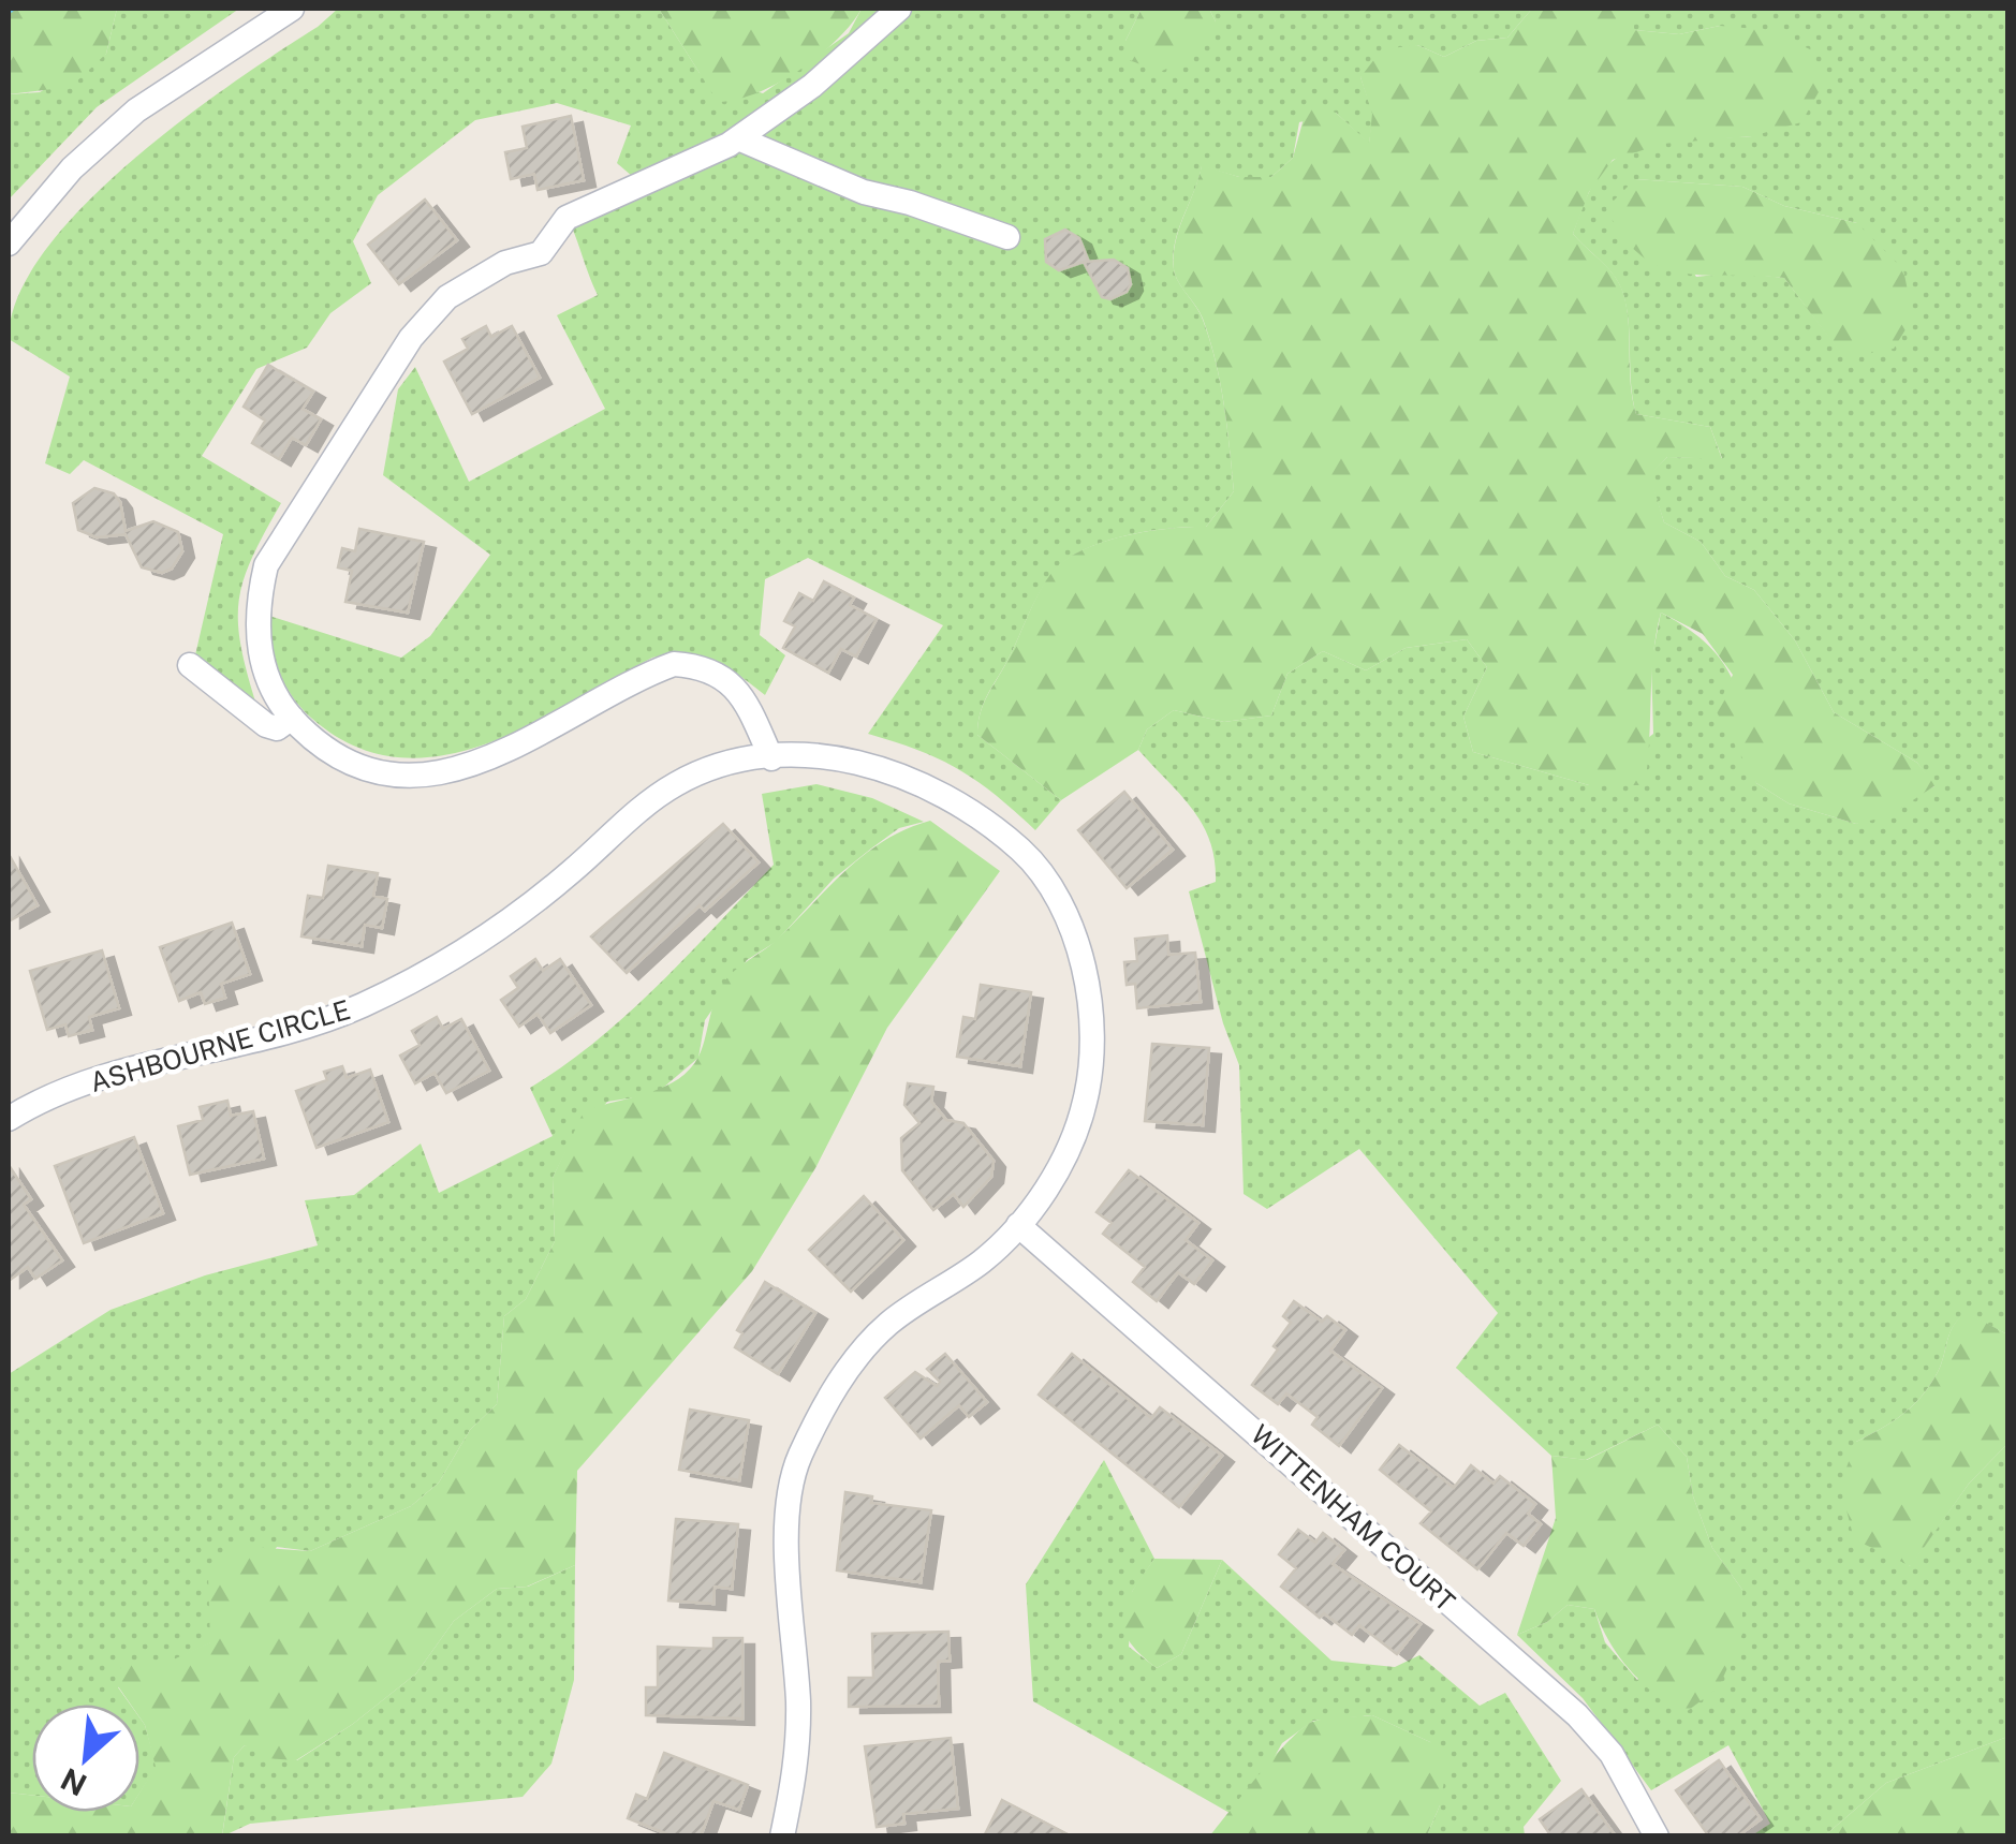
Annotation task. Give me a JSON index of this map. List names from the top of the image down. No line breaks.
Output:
{"streets":{"street":["ASHBOURNE CIRCLE","WITTENHAM COURT"]},"crossings":[["ASHBOURNE CIRCLE","WITTENHAM COURT"]],"north":"bottom left"}
